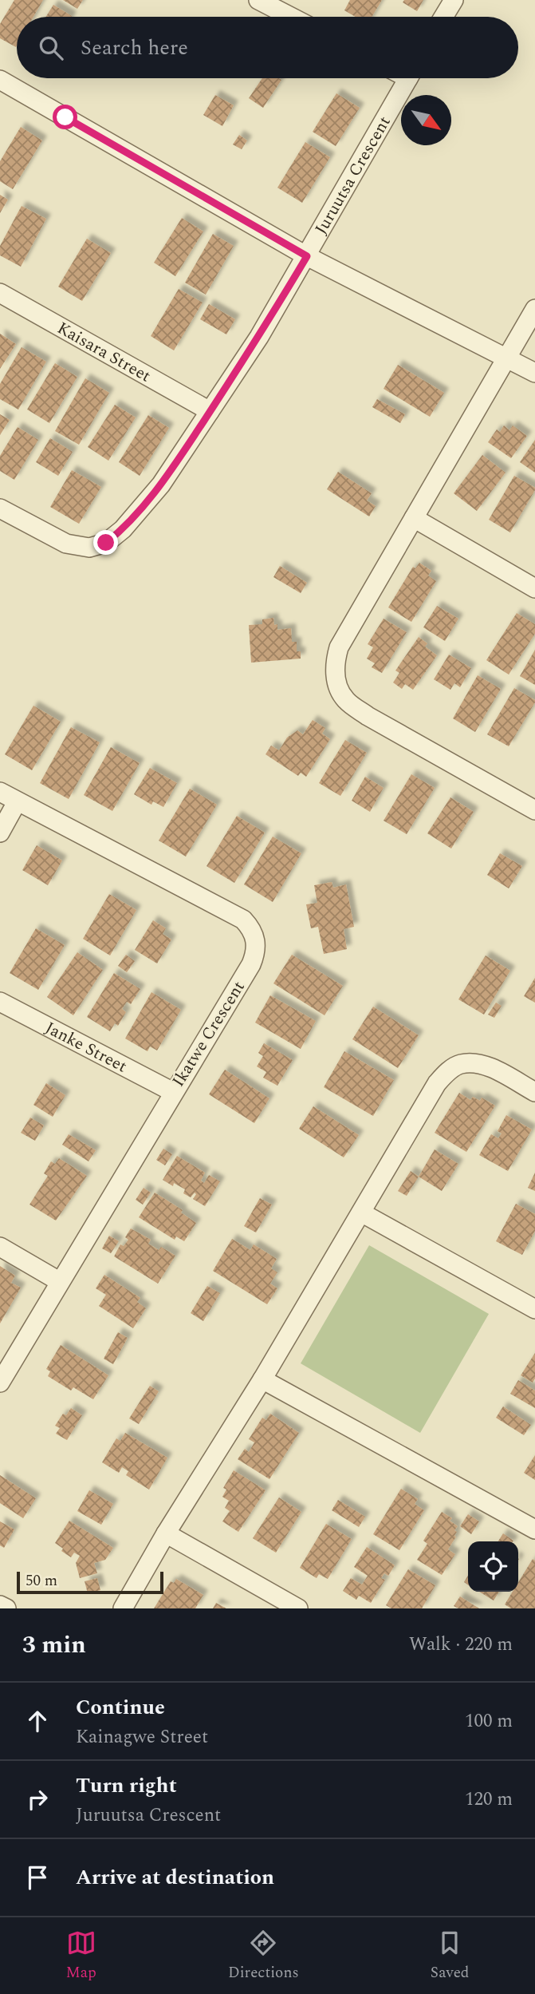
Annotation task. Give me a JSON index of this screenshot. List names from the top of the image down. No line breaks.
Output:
{"streets":{"street":["Juruutsa Crescent","Kaisara Street","Ikatwe Crescent","Janke Street"]},"crossings":[["Juruutsa Crescent","Kaisara Street"],["Ikatwe Crescent","Janke Street"]],"scale_bar":"50 m","north":"bottom right","page":{"search":"Search here","scale":"50 m","heading":["3 min","Walk · 220 m"],"list":[["Continue","Kainagwe Street","100 m"],["Turn right","Juruutsa Crescent","120 m"],"Arrive at destination"],"nav":["Map","Directions","Saved"]}}
